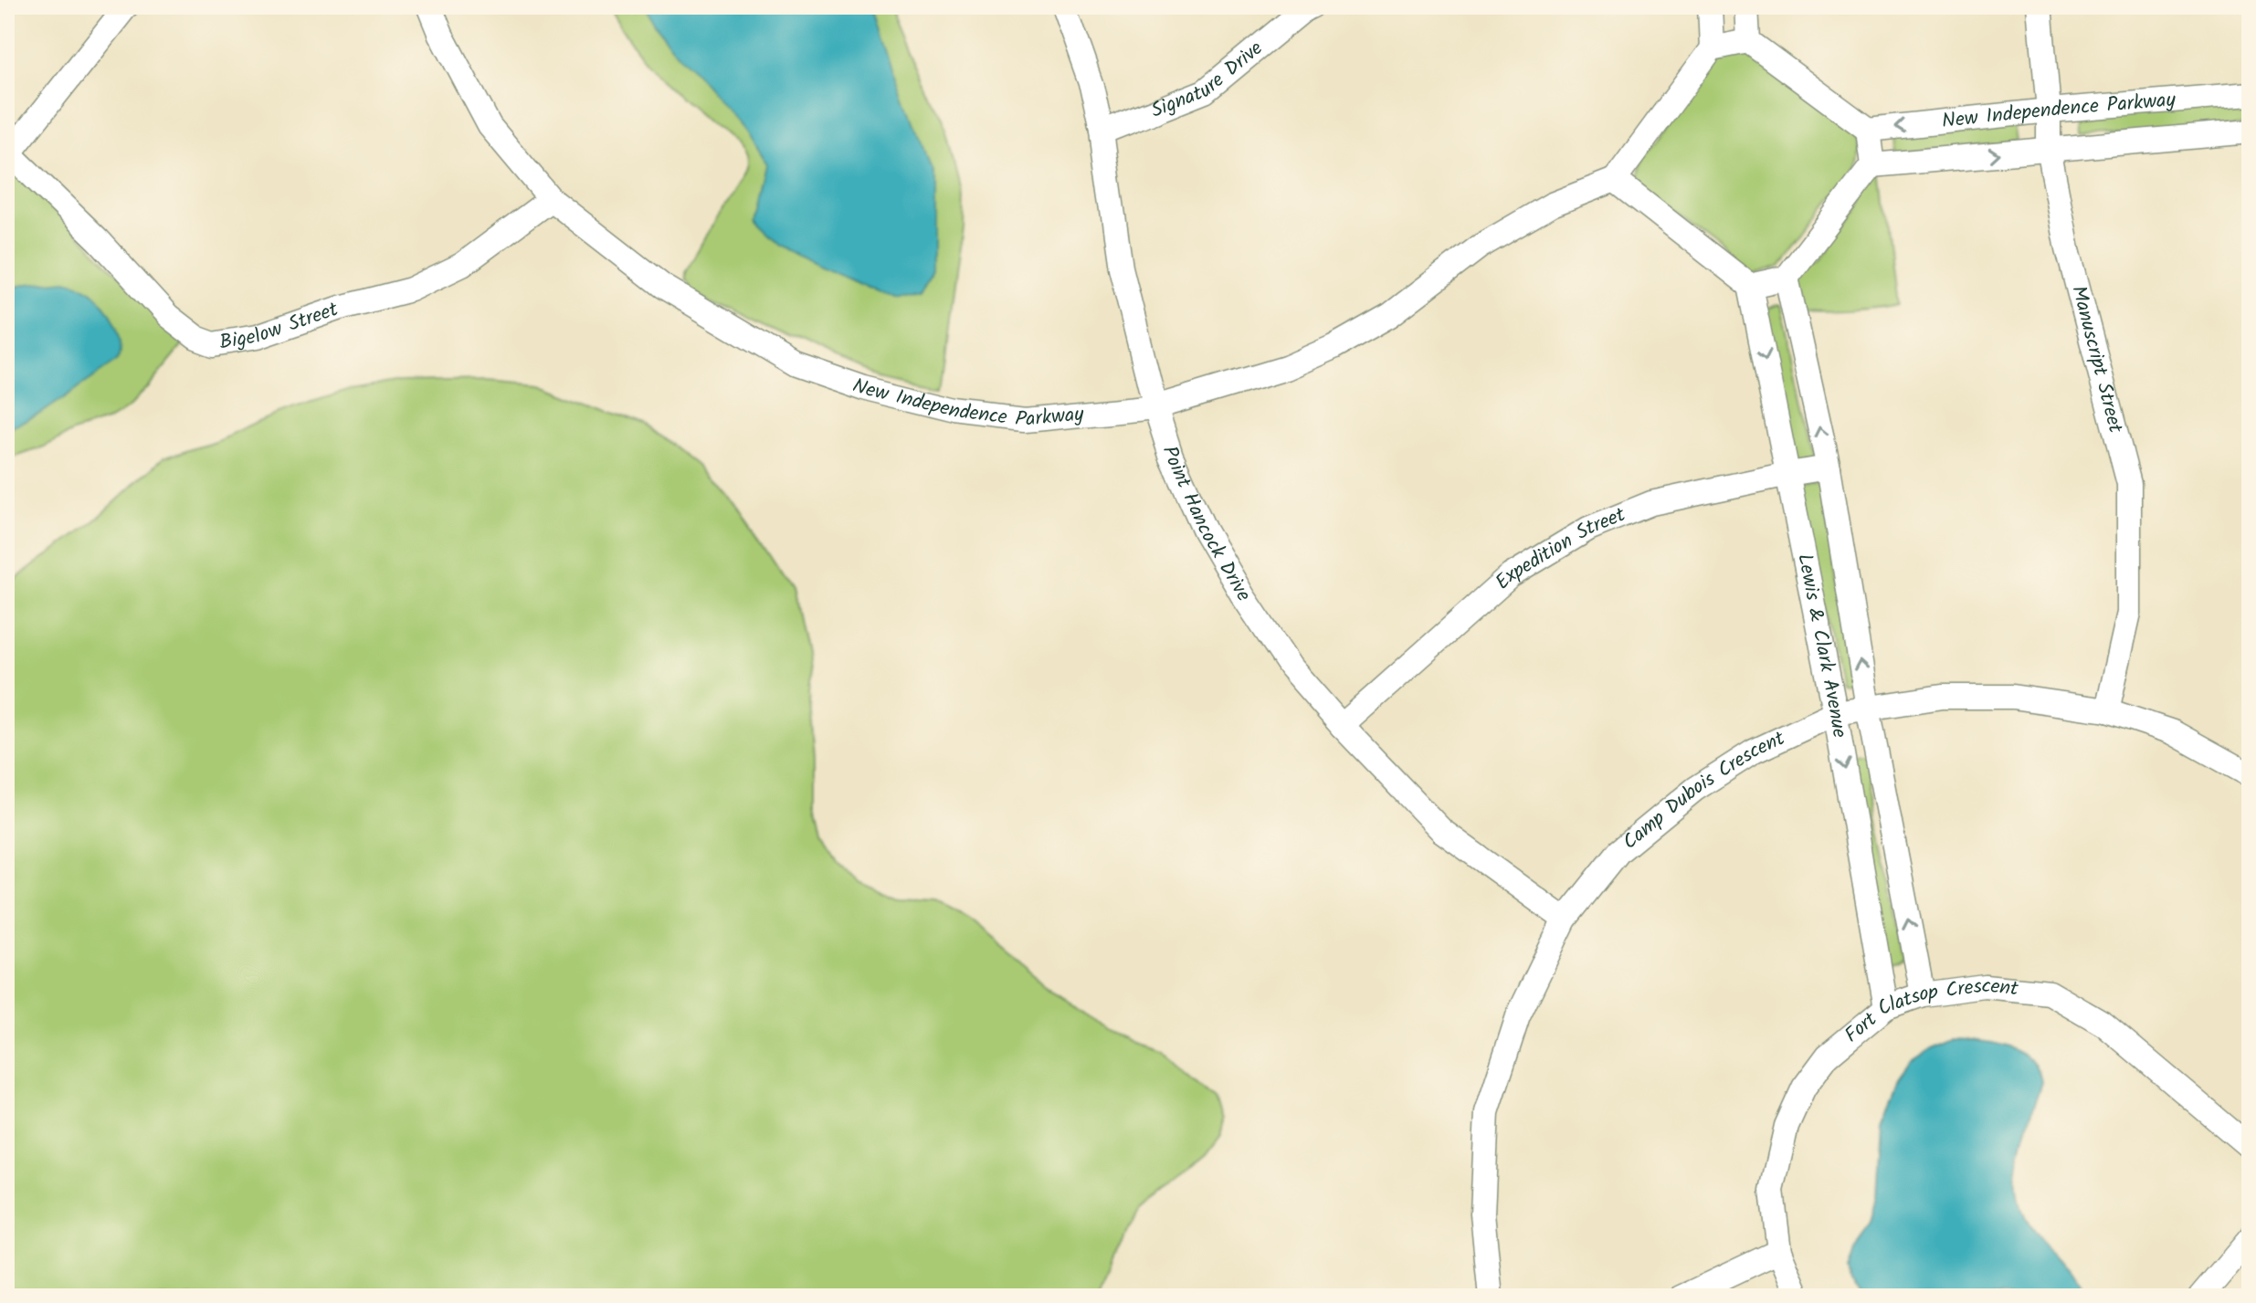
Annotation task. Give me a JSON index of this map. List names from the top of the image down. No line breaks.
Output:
{"streets":{"street":["Signature Drive","New Independence Parkway","Bigelow Street","Manuscript Street","Point Hancock Drive","Expedition Street","Lewis & Clark Avenue","Camp Dubois Crescent","Fort Clatsop Crescent"]},"crossings":[["Signature Drive","Point Hancock Drive"],["New Independence Parkway","Bigelow Street"],["New Independence Parkway","Manuscript Street"],["New Independence Parkway","Point Hancock Drive"],["New Independence Parkway","Lewis & Clark Avenue"],["Manuscript Street","Camp Dubois Crescent"],["Point Hancock Drive","Expedition Street"],["Point Hancock Drive","Camp Dubois Crescent"],["Expedition Street","Lewis & Clark Avenue"],["Lewis & Clark Avenue","Camp Dubois Crescent"],["Lewis & Clark Avenue","Fort Clatsop Crescent"]]}
